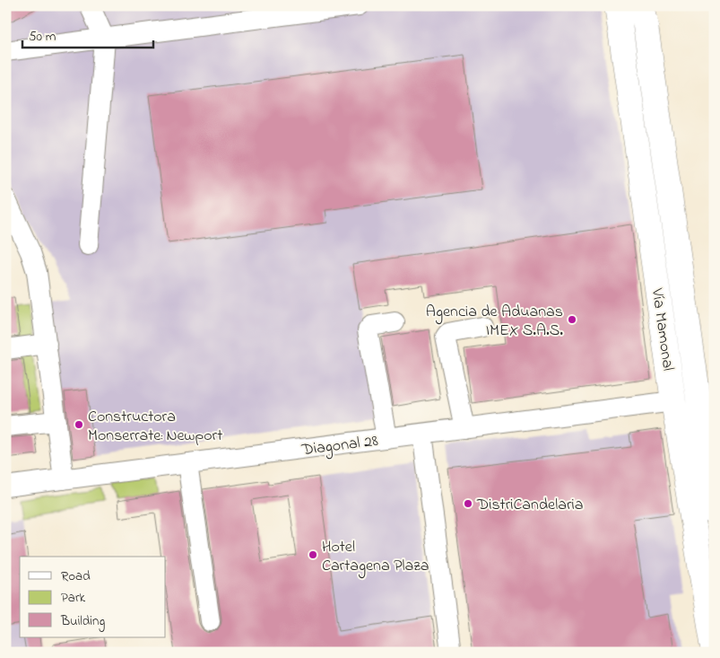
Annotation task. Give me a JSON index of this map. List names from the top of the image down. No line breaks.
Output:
{"streets":{"main road":["Vía Mamonal"],"street":["Diagonal 28"]},"crossings":[["Vía Mamonal","Diagonal 28"]],"places":["Agencia de Aduanas IMEX S.A.S.","Constructora Monserrate: Newport","DistriCandelaria","Hotel Cartagena Plaza"],"legend":["Road","Park","Building"],"scale_bar":"50 m"}
